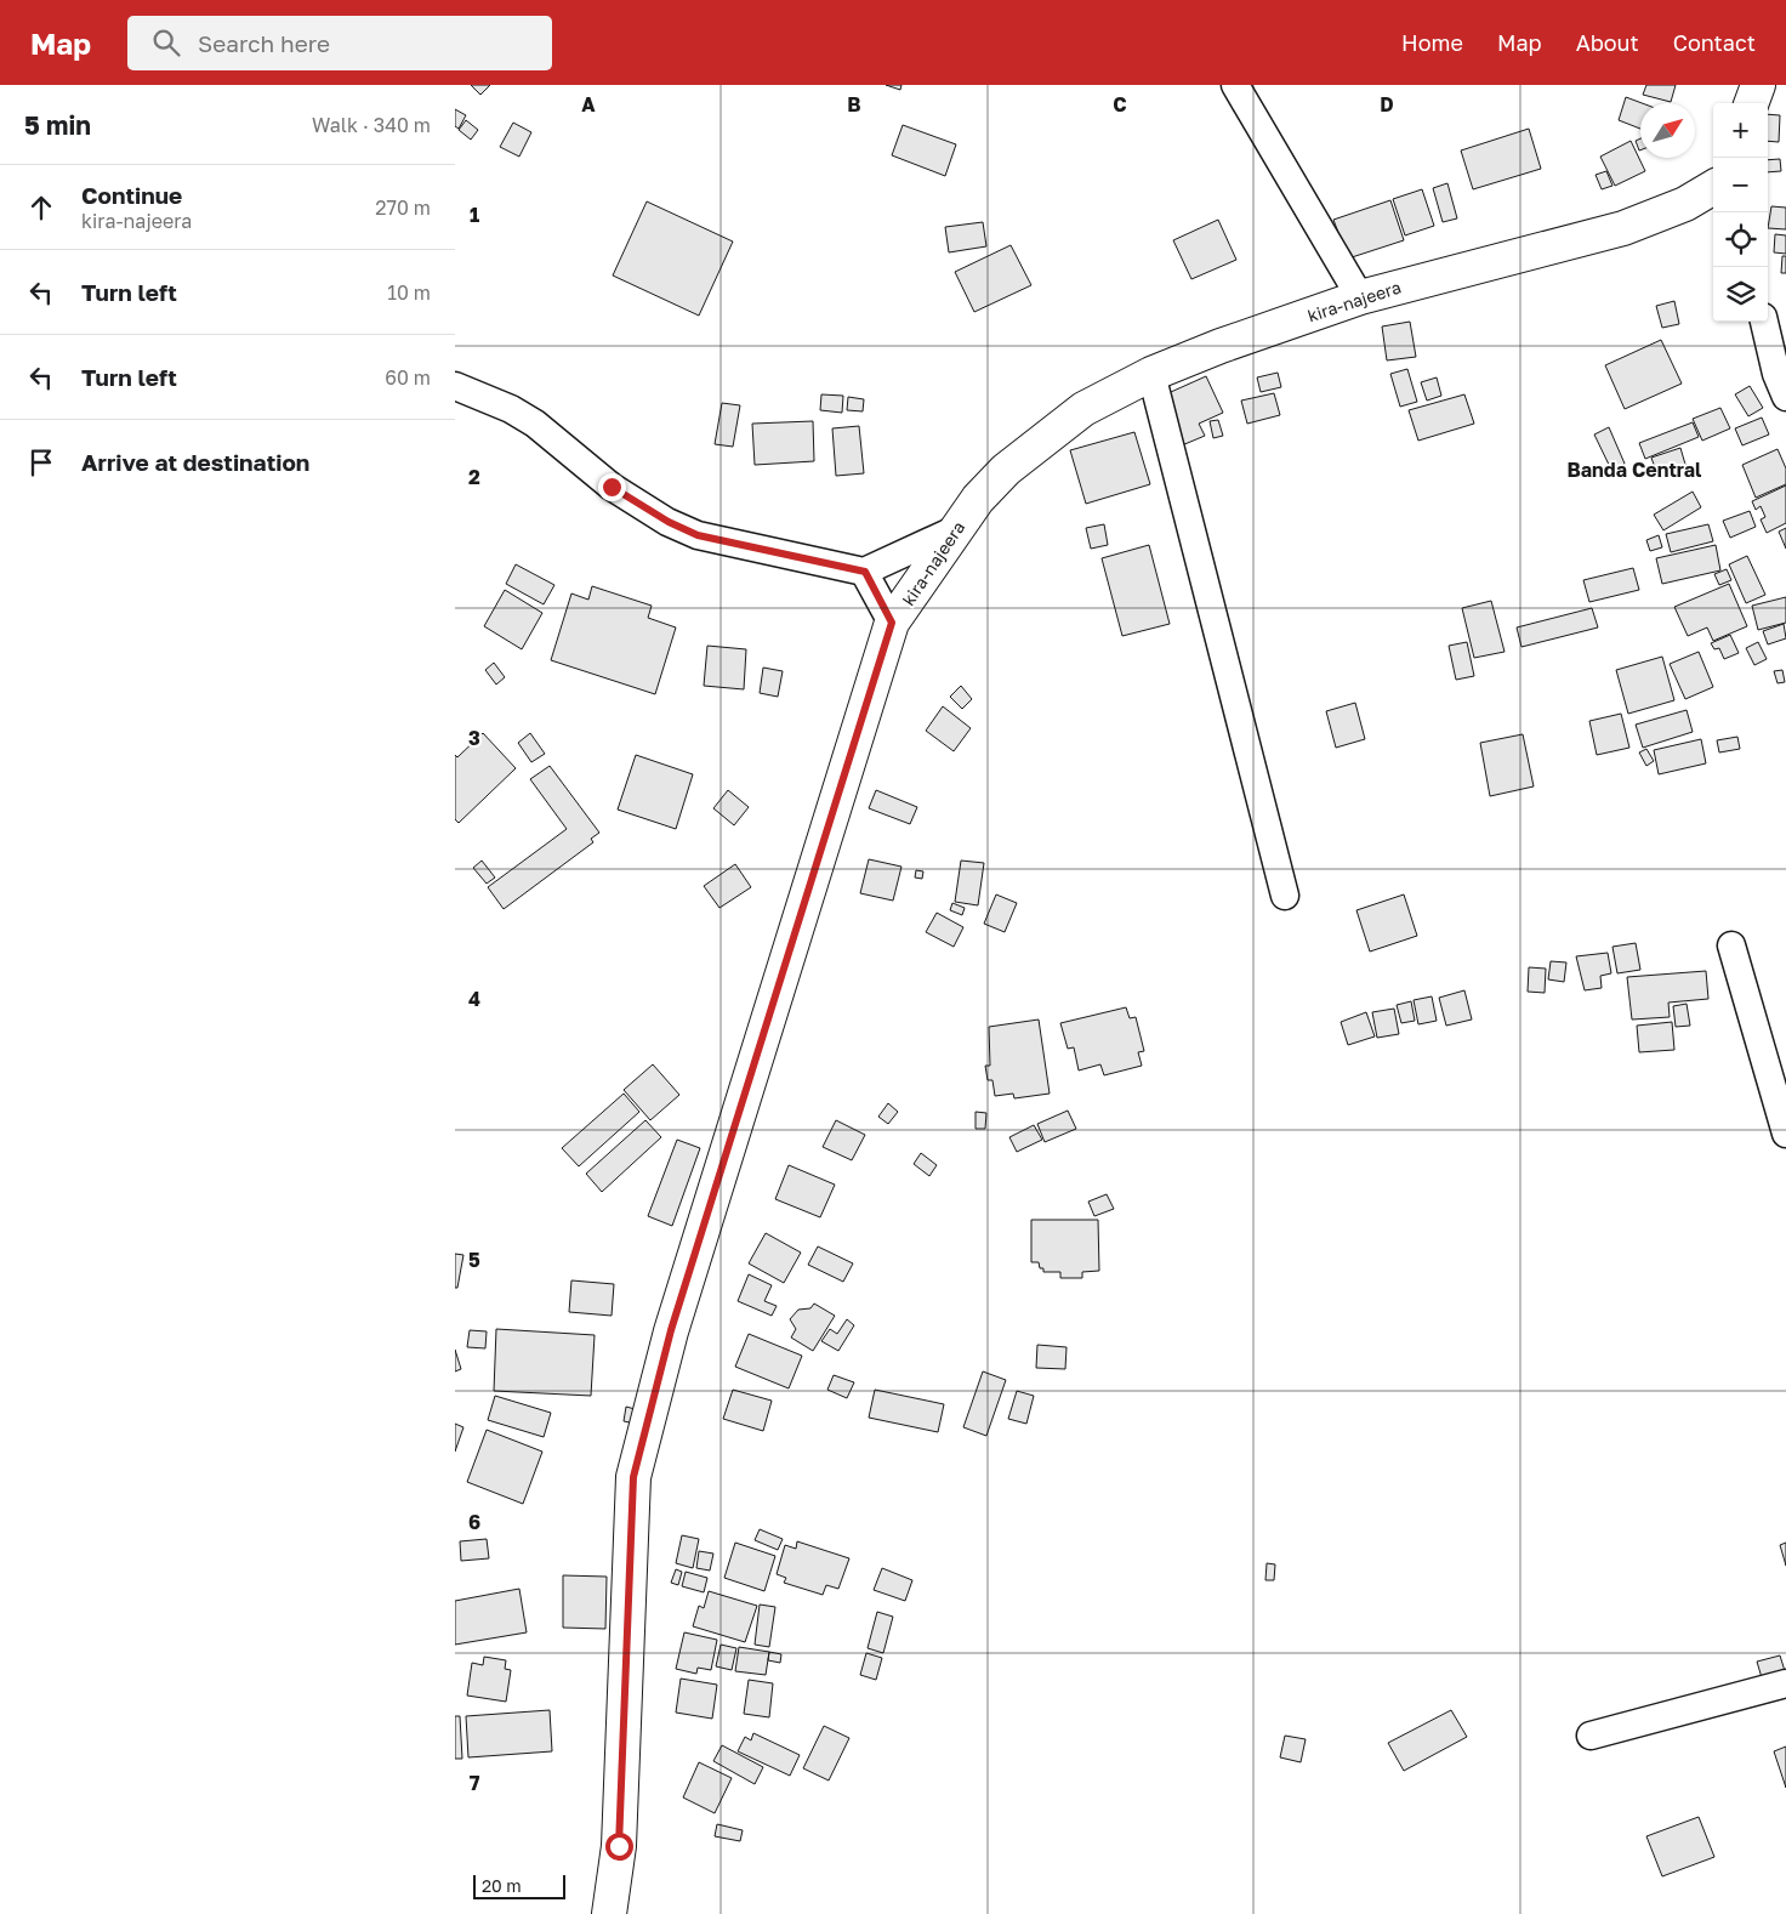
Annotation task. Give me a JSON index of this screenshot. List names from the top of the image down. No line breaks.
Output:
{"streets":{"street":["kira-najeera"]},"districts":["Banda Central"],"scale_bar":"20 m","north":"top right","page":{"header":"Map","search":"Search here","nav":["Home","Map","About","Contact"],"heading":["5 min","Walk · 340 m"],"map_buttons":["+","−"],"list":[["Continue","kira-najeera","270 m"],["Turn left","10 m"],["Turn left","60 m"],"Arrive at destination"],"scale":"20 m"},"grid":{"columns":["A","B","C","D"],"rows":["1","2","3","4","5","6","7"]}}
